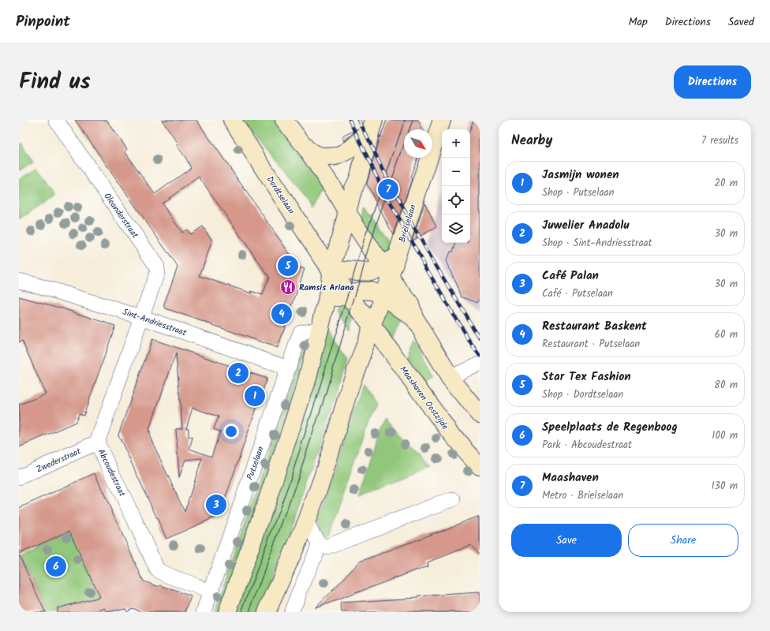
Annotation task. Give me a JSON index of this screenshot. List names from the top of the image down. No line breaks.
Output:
{"streets":{"main road":["Dordtselaan","Brielselaan","Maashaven Oostzijde"],"street":["Oleanderstraat","Sint-Andriesstraat","Zwederstraat","Putselaan","Abcoudestraat"]},"crossings":[["Dordtselaan","Brielselaan"],["Dordtselaan","Maashaven Oostzijde"],["Oleanderstraat","Sint-Andriesstraat"],["Oleanderstraat","Abcoudestraat"],["Brielselaan","Maashaven Oostzijde"],["Sint-Andriesstraat","Putselaan"],["Sint-Andriesstraat","Abcoudestraat"],["Zwederstraat","Abcoudestraat"],["Putselaan","Abcoudestraat"]],"places":{"restaurant":["Ramsis Ariana"]},"north":"bottom right","page":{"header":"Pinpoint","nav":["Map","Directions","Saved"],"title":"Find us","buttons":["Directions",["Save","Share"]],"heading":["Nearby","7 results"],"map_buttons":["+","−"],"list":[{"mark":"1","name":"Jasmijn wonen","note":"Shop · Putselaan","value":"20 m"},{"mark":"2","name":"Juwelier Anadolu","note":"Shop · Sint-Andriesstraat","value":"30 m"},{"mark":"3","name":"Café Palan","note":"Café · Putselaan","value":"30 m"},{"mark":"4","name":"Restaurant Baskent","note":"Restaurant · Putselaan","value":"60 m"},{"mark":"5","name":"Star Tex Fashion","note":"Shop · Dordtselaan","value":"80 m"},{"mark":"6","name":"Speelplaats de Regenboog","note":"Park · Abcoudestraat","value":"100 m"},{"mark":"7","name":"Maashaven","note":"Metro · Brielselaan","value":"130 m"}],"pins":["7","5","4","2","1","3","6"]}}
